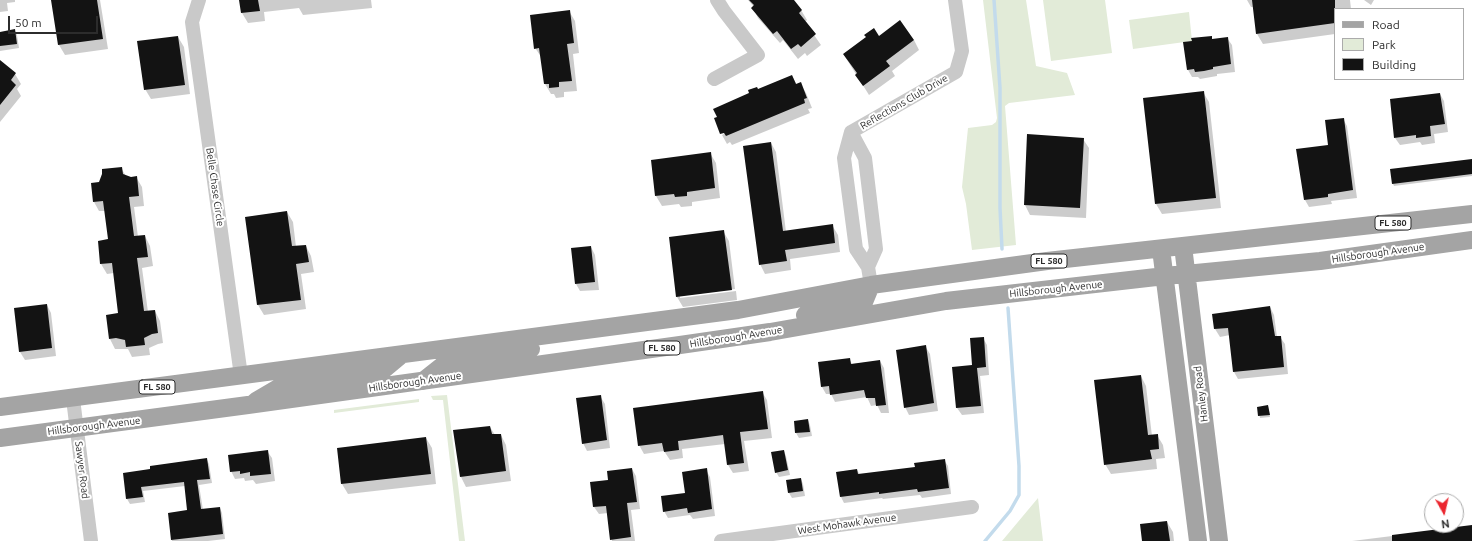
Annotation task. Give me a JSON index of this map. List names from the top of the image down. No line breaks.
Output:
{"streets":{"main road":["FL 580","Hillsborough Avenue","Hanley Road"],"street":["Reflections Club Drive","Belle Chase Circle","Sawyer Road","West Mohawk Avenue"]},"crossings":[["Reflections Club Drive","FL 580"],["Belle Chase Circle","FL 580"],["FL 580","Hanley Road"],["FL 580","Sawyer Road"],["Hillsborough Avenue","Hanley Road"],["Hillsborough Avenue","Sawyer Road"]],"legend":["Road","Park","Building"],"scale_bar":"50 m","north":"bottom"}
